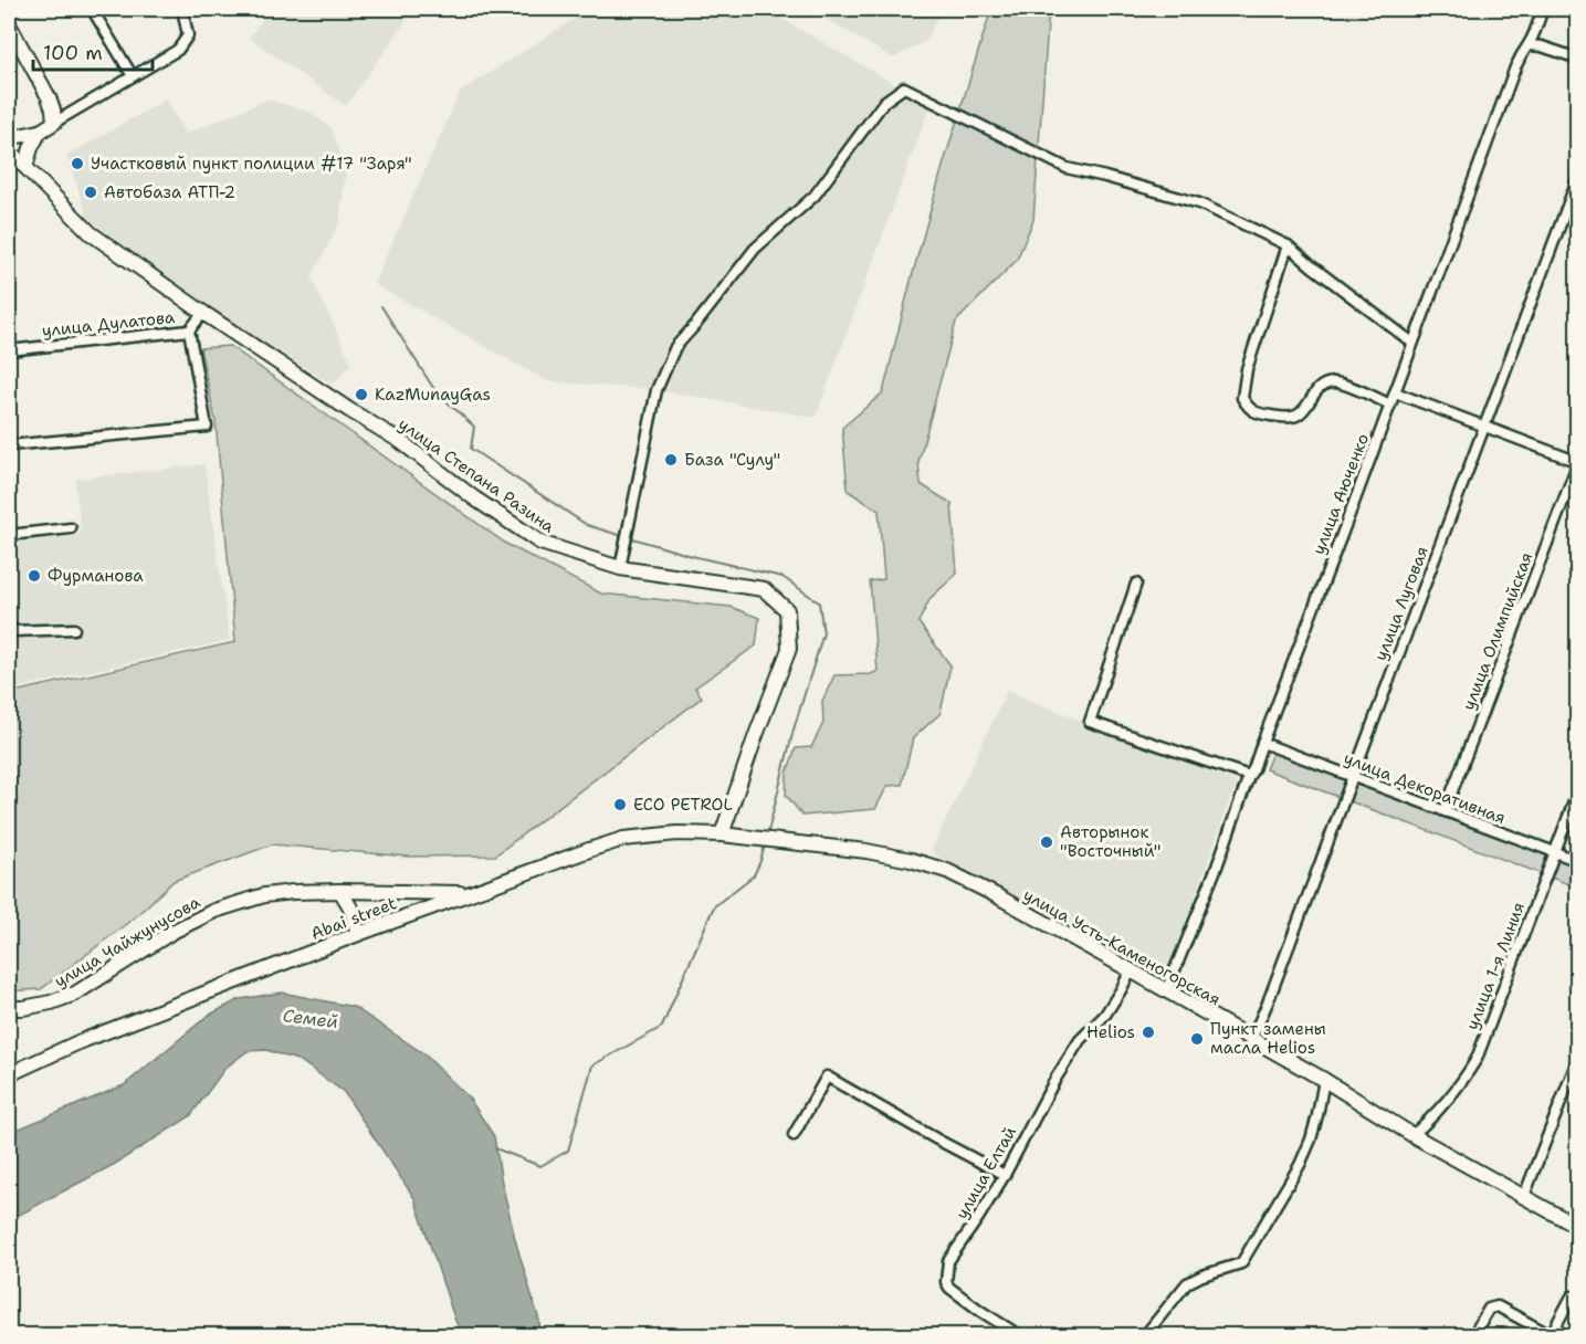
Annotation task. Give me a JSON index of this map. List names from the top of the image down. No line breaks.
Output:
{"streets":{"main road":["улица Степана Разина","Abai street","улица Чайжунусова","улица Усть-Каменогорская"],"street":["улица Дулатова","улица Аюченко","улица Луговая","улица Олимпийская","улица Декоративная","улица 1-я Линия","улица Елтай"]},"crossings":[["улица Дулатова","улица Степана Разина"],["улица Степана Разина","Abai street"],["улица Степана Разина","улица Усть-Каменогорская"],["улица Аюченко","улица Декоративная"],["улица Аюченко","улица Усть-Каменогорская"],["улица Луговая","улица Декоративная"],["улица Луговая","улица Усть-Каменогорская"],["улица Олимпийская","улица Декоративная"],["улица Декоративная","улица 1-я Линия"],["Abai street","улица Чайжунусова"],["Abai street","улица Усть-Каменогорская"],["улица Усть-Каменогорская","улица 1-я Линия"],["улица Усть-Каменогорская","улица Елтай"]],"water":["Семей"],"places":["Участковый пункт полиции #17 \"Заря\"","Автобаза АТП-2","KazMunayGas","База \"Сулу\"","Фурманова","ECO PETROL","Авторынок \"Восточный\"","Helios","Пункт замены масла Helios"],"scale_bar":"100 m"}
